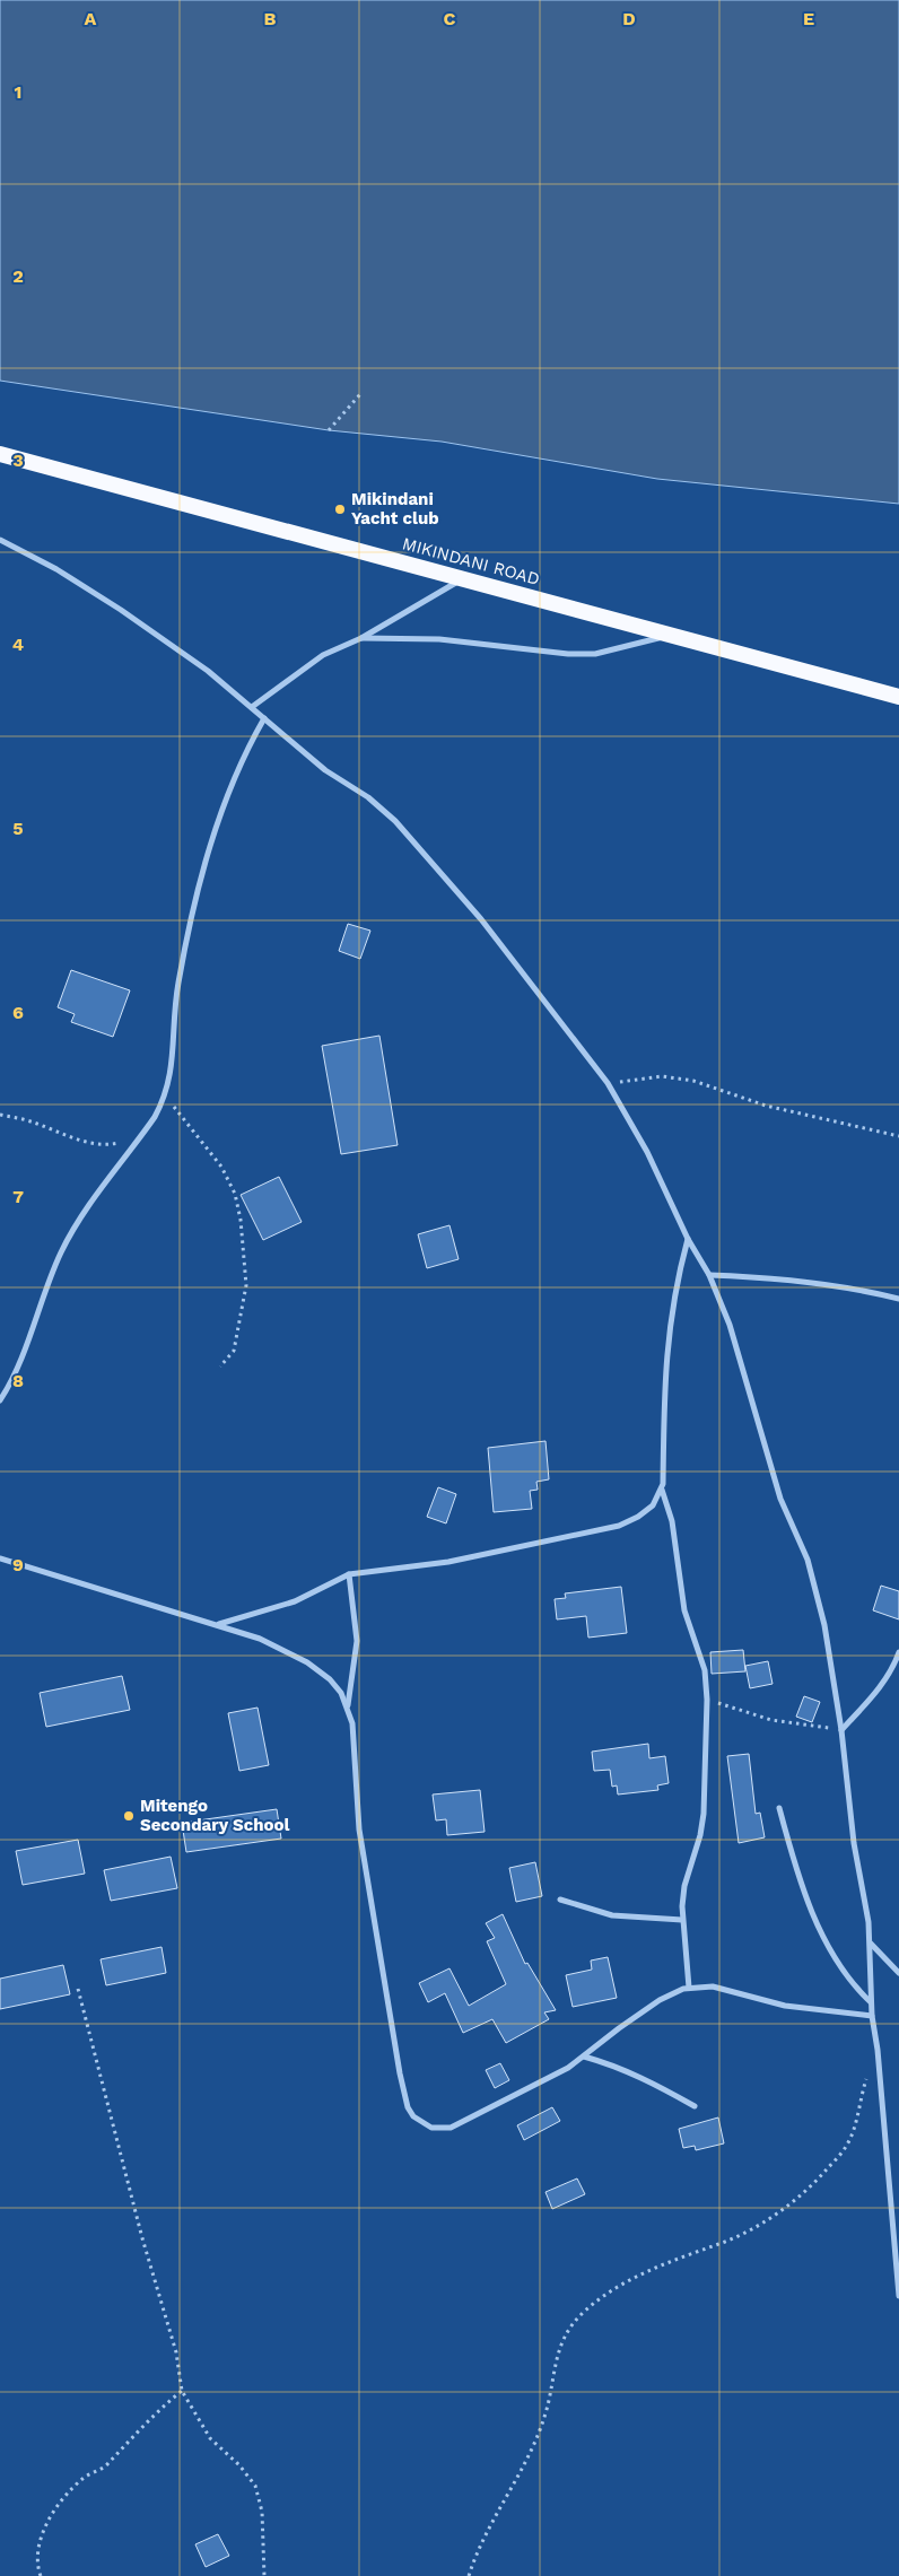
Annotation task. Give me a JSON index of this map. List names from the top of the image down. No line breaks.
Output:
{"streets":{"highway":["MIKINDANI ROAD"]},"places":["Mikindani Yacht club","Mitengo Secondary School"],"grid":{"columns":["A","B","C","D","E"],"rows":["1","2","3","4","5","6","7","8","9"]}}
